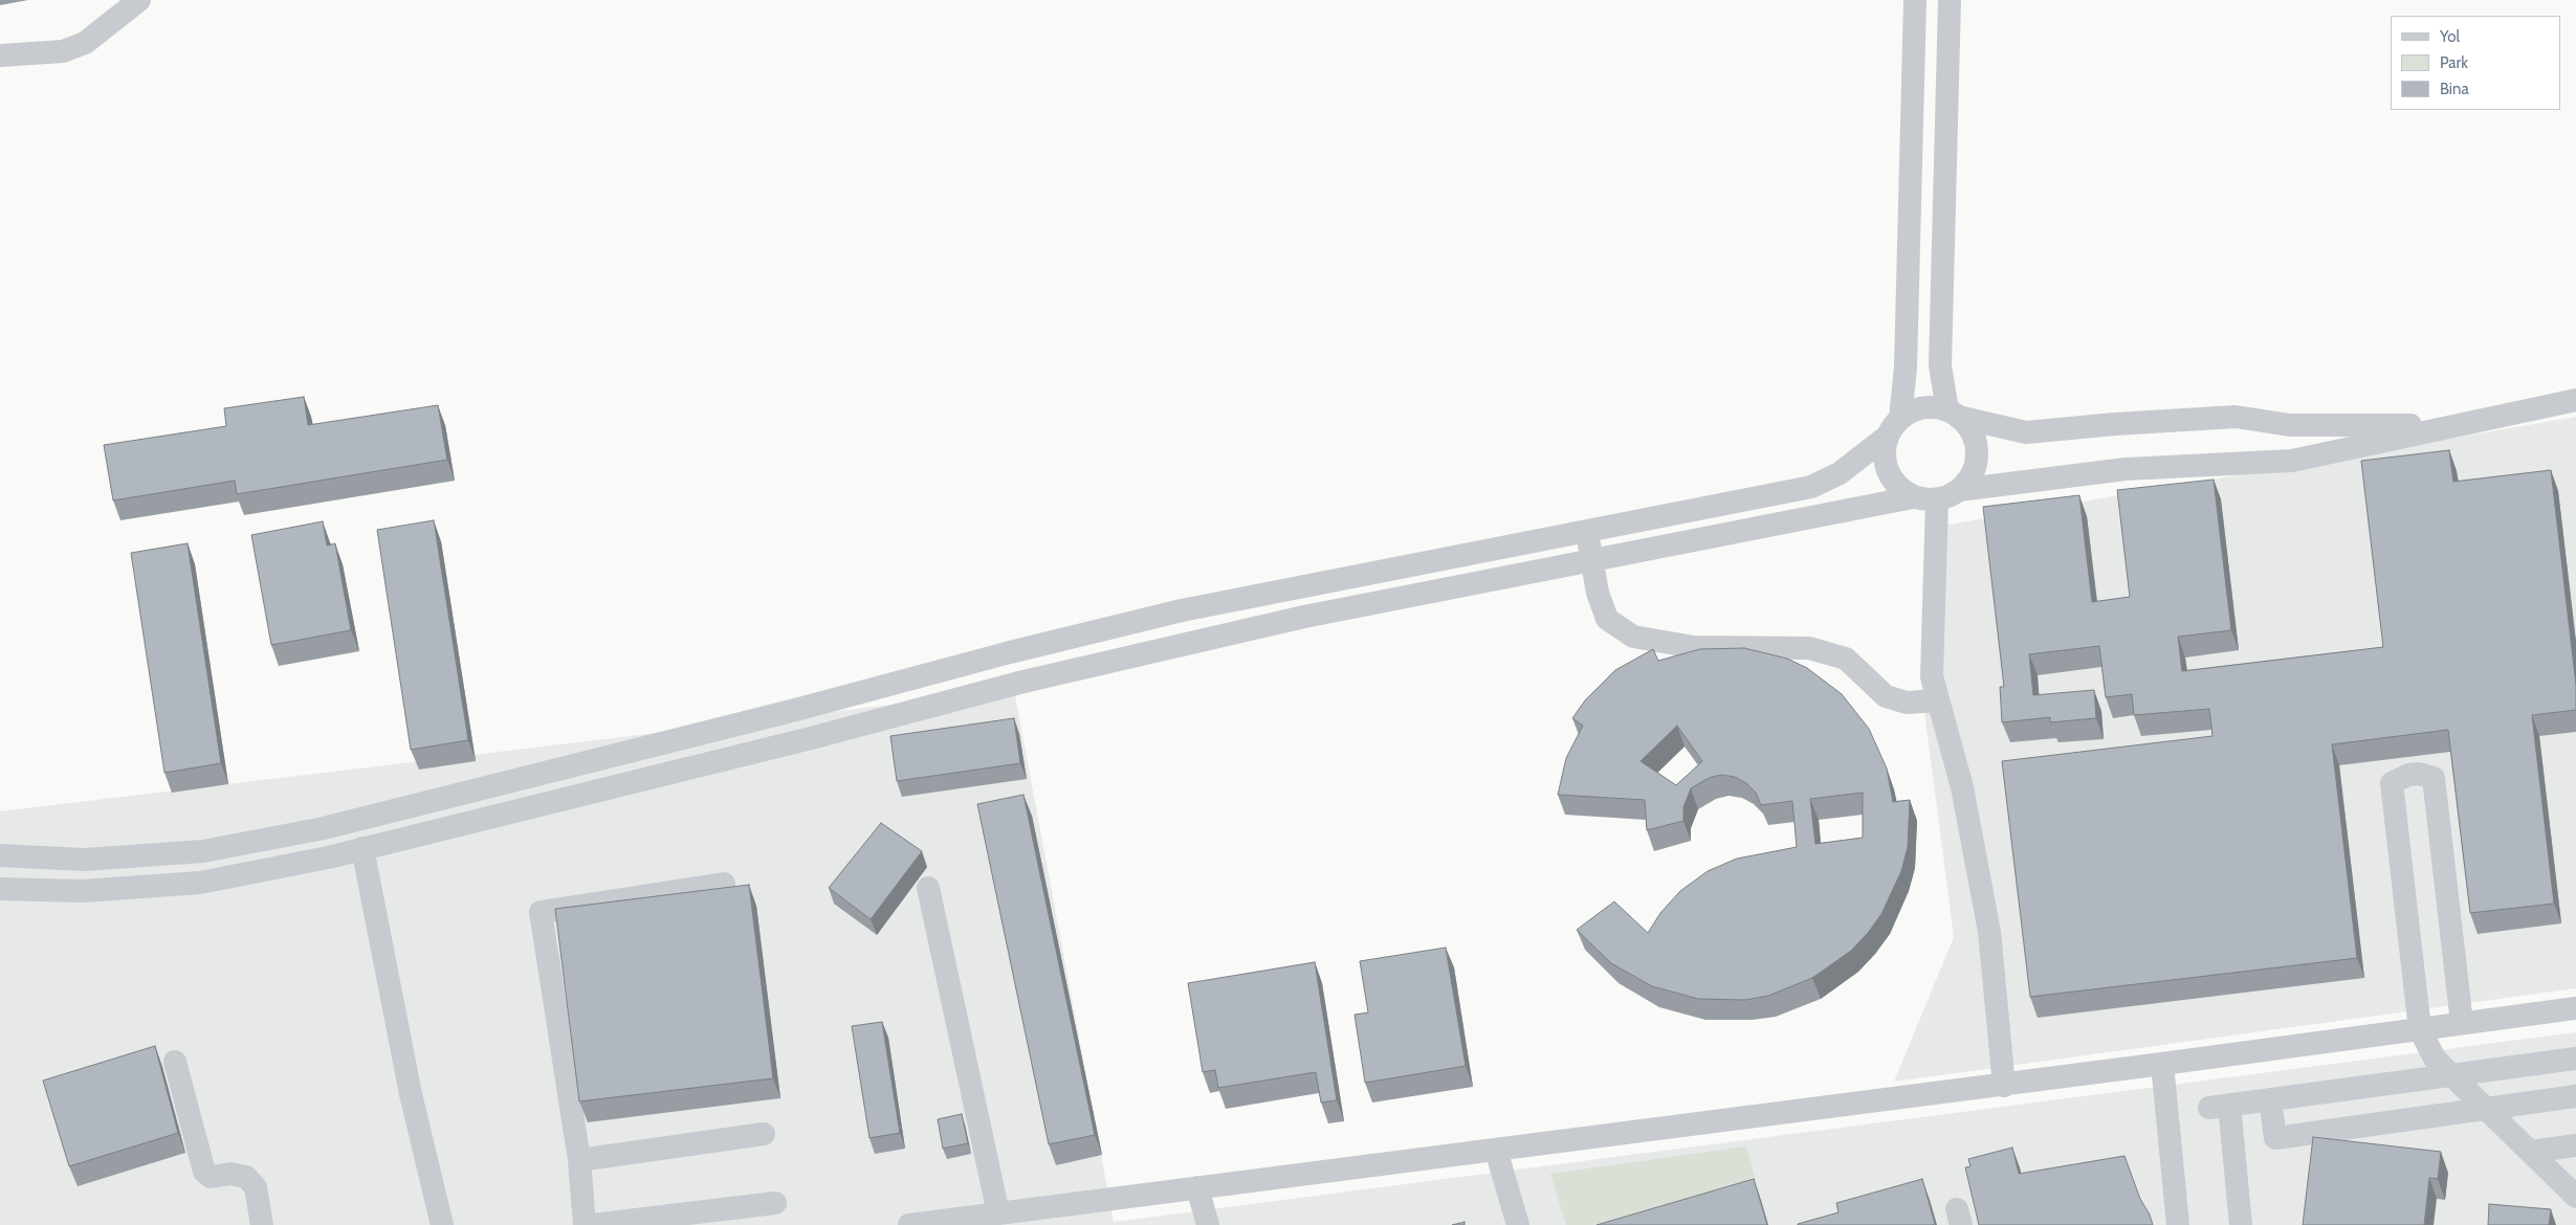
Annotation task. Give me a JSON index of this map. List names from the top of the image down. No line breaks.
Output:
{"legend":["Yol","Park","Bina"]}
